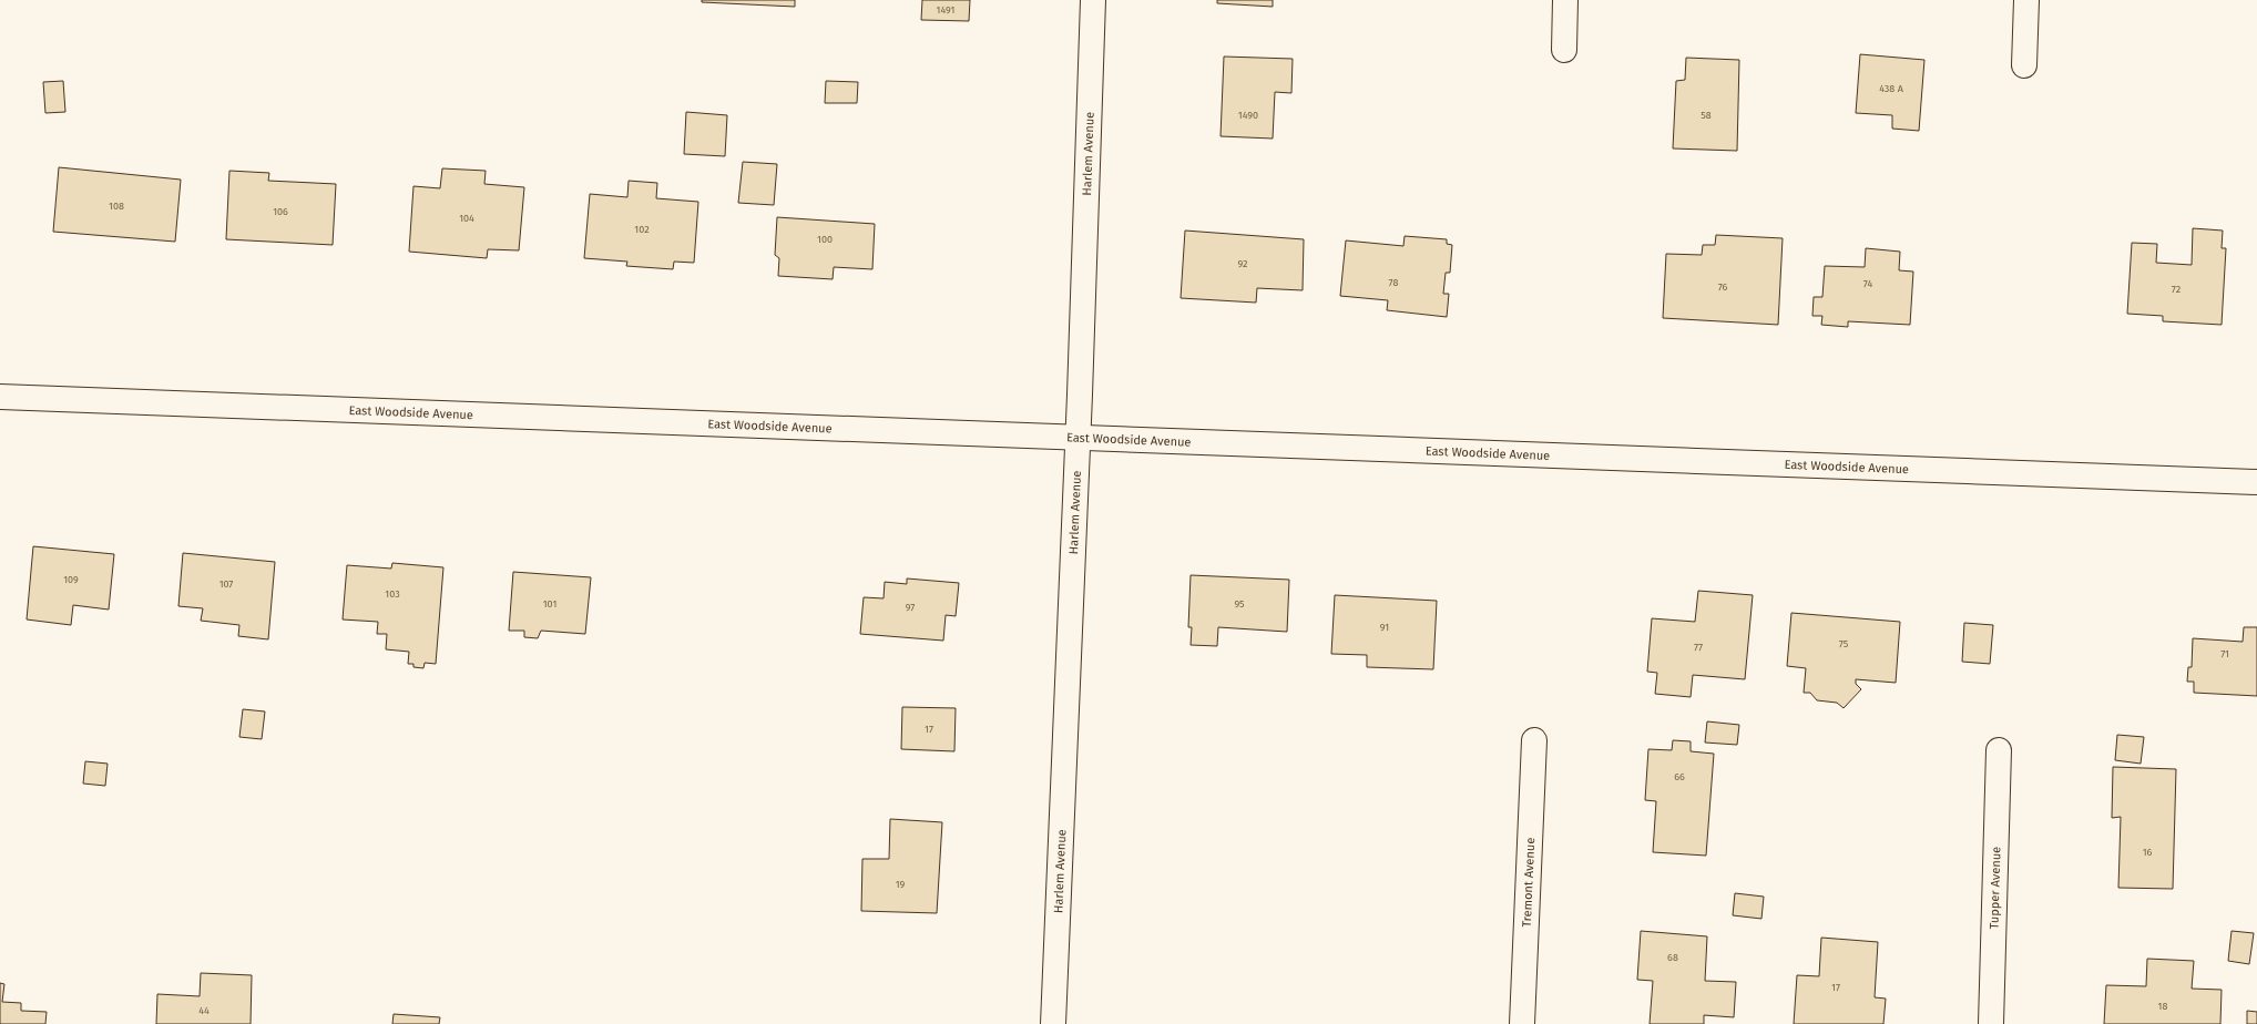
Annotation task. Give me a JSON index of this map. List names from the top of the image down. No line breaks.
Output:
{"streets":{"main road":["Harlem Avenue","East Woodside Avenue","Tremont Avenue","Tupper Avenue"]},"crossings":[["Harlem Avenue","East Woodside Avenue"]],"house_numbers":["1491","438 A","1490","58","108","106","104","102","100","92","78","74","76","72","109","107","103","101","95","97","91","75","77","71","17","66","16","19","68","17","18","44"]}
